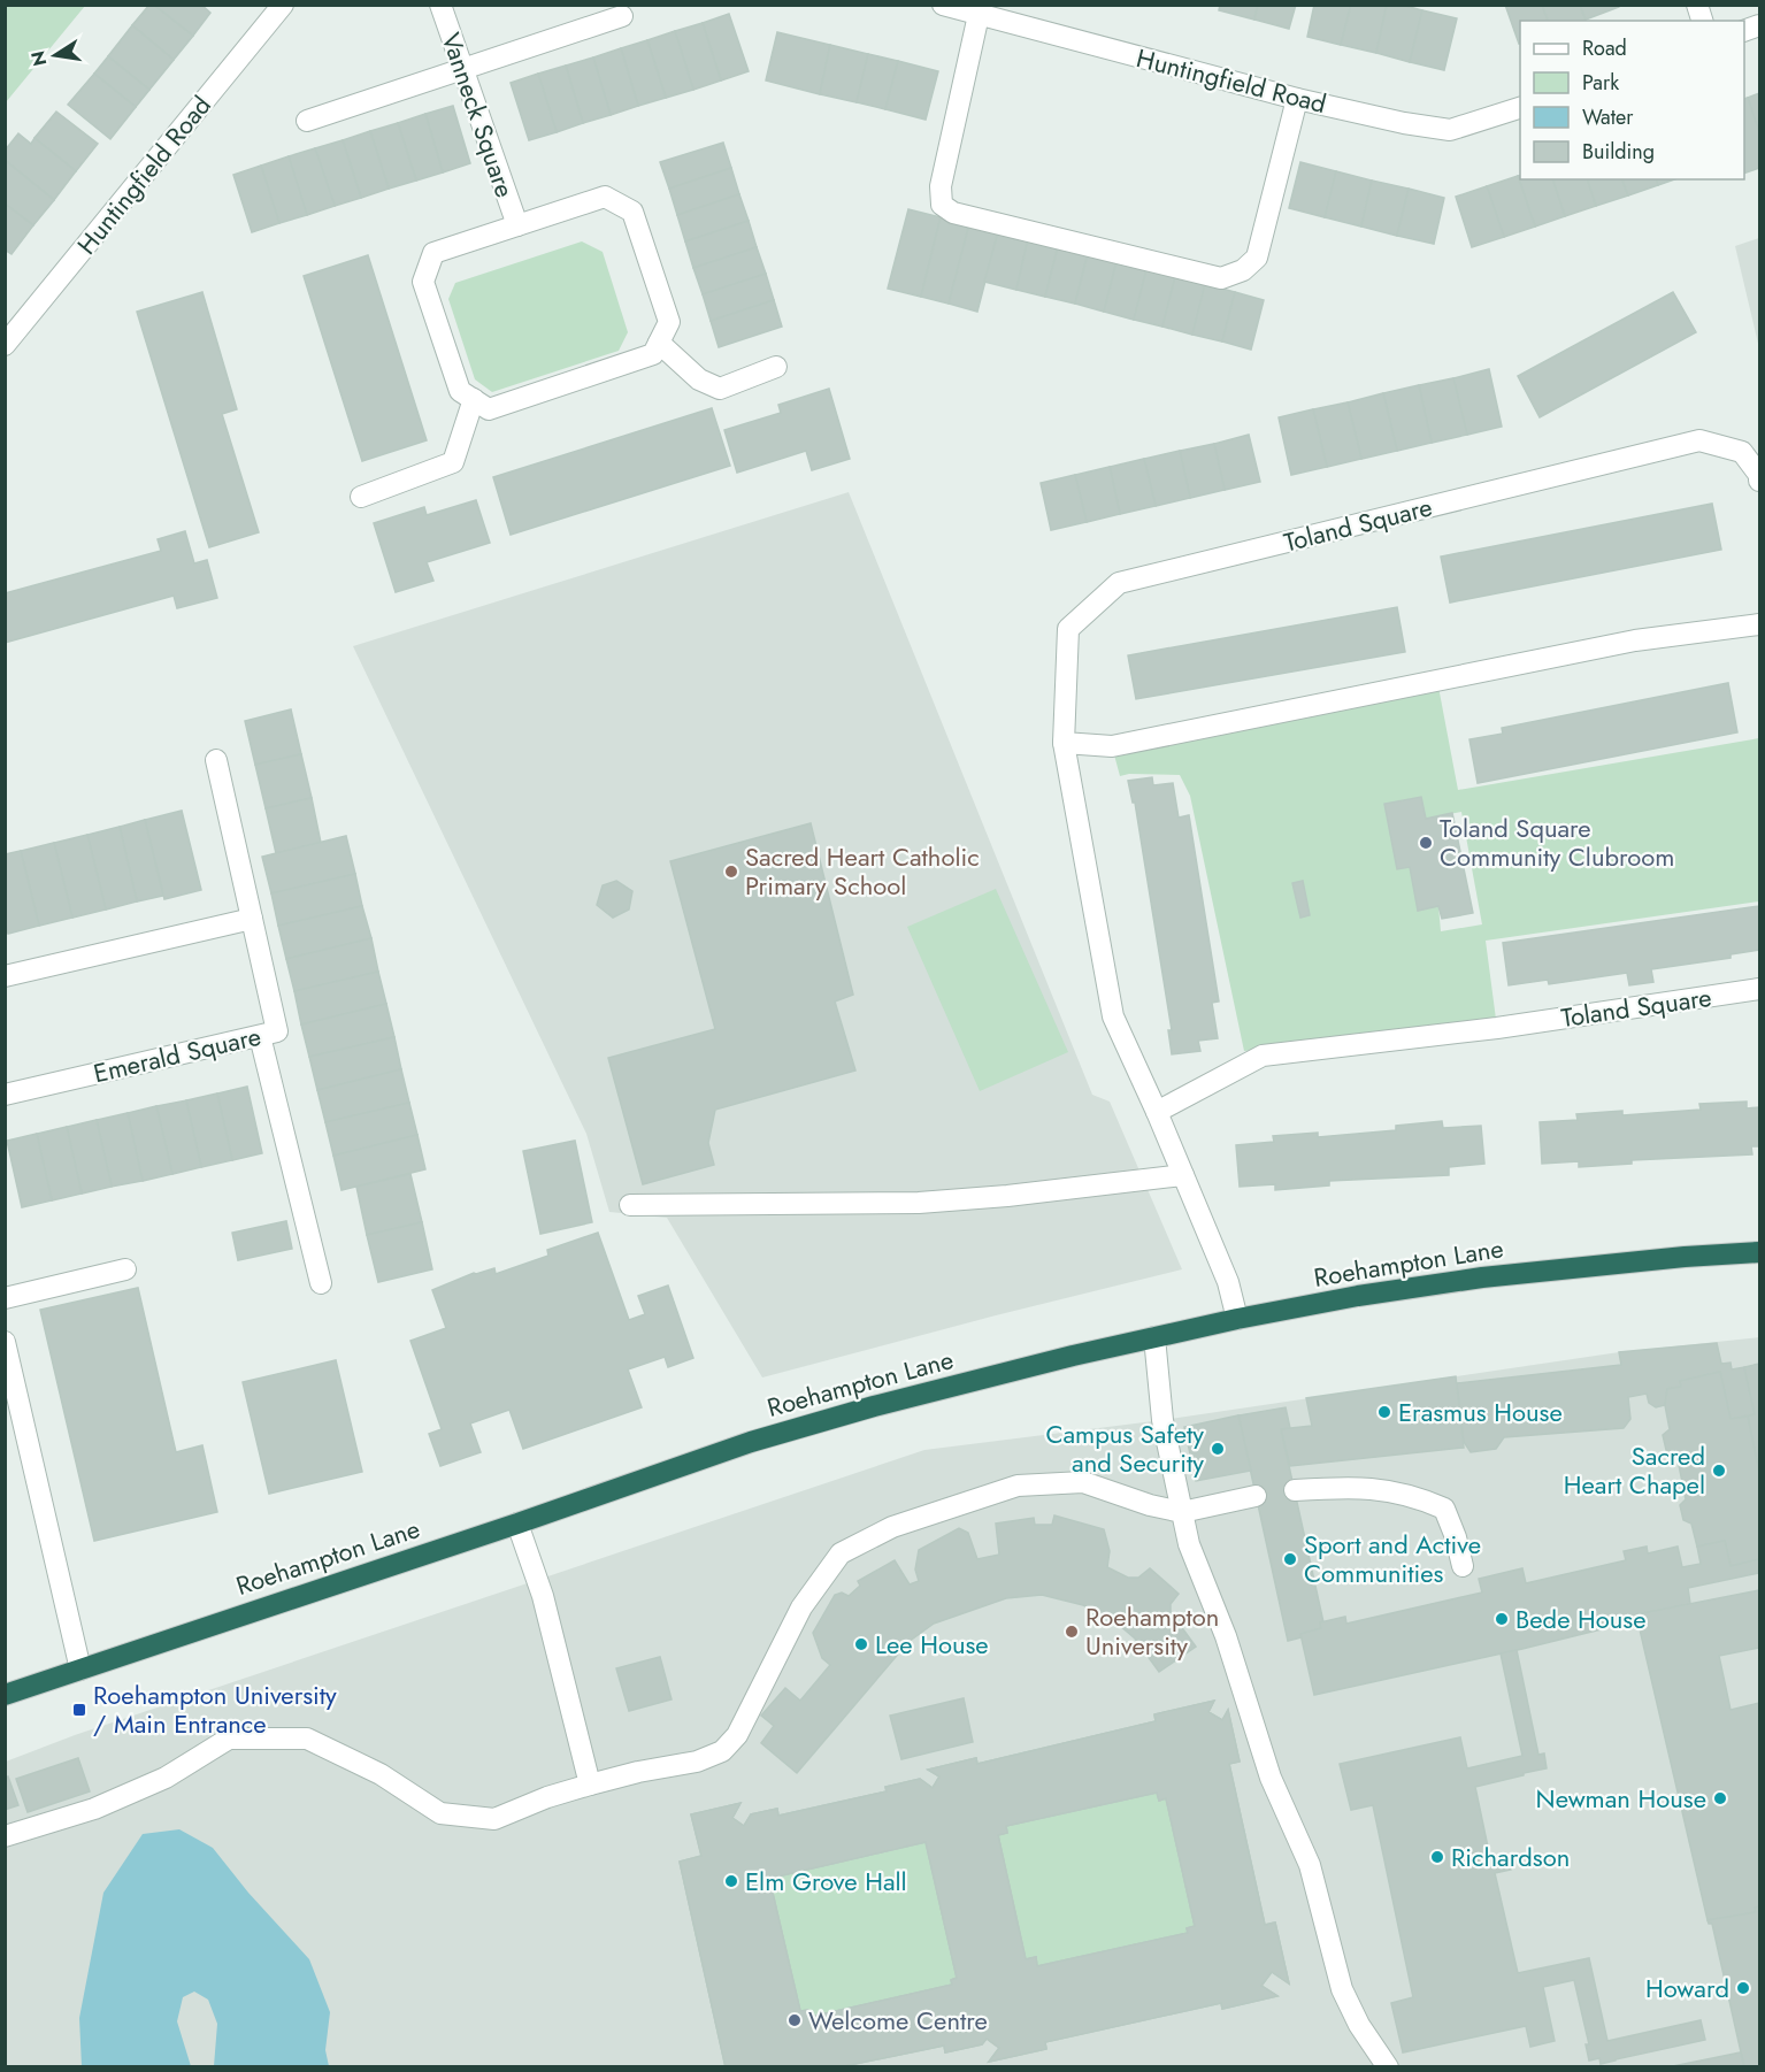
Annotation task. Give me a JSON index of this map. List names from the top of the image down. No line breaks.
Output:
{"streets":{"highway":["Roehampton Lane"],"street":["Huntingfield Road","Vanneck Square","Toland Square","Emerald Square"]},"crossings":[["Toland Square","Roehampton Lane"]],"places":{"other":["Toland Square Community Clubroom","Sacred Heart Catholic Primary School","Erasmus House","Campus Safety and Security","Sacred Heart Chapel","Sport and Active Communities","Bede House","Roehampton University","Lee House","Newman House","Richardson","Elm Grove Hall","Howard","Welcome Centre"],"transit":["Roehampton University / Main Entrance"]},"legend":["Road","Park","Water","Building"],"north":"left"}
